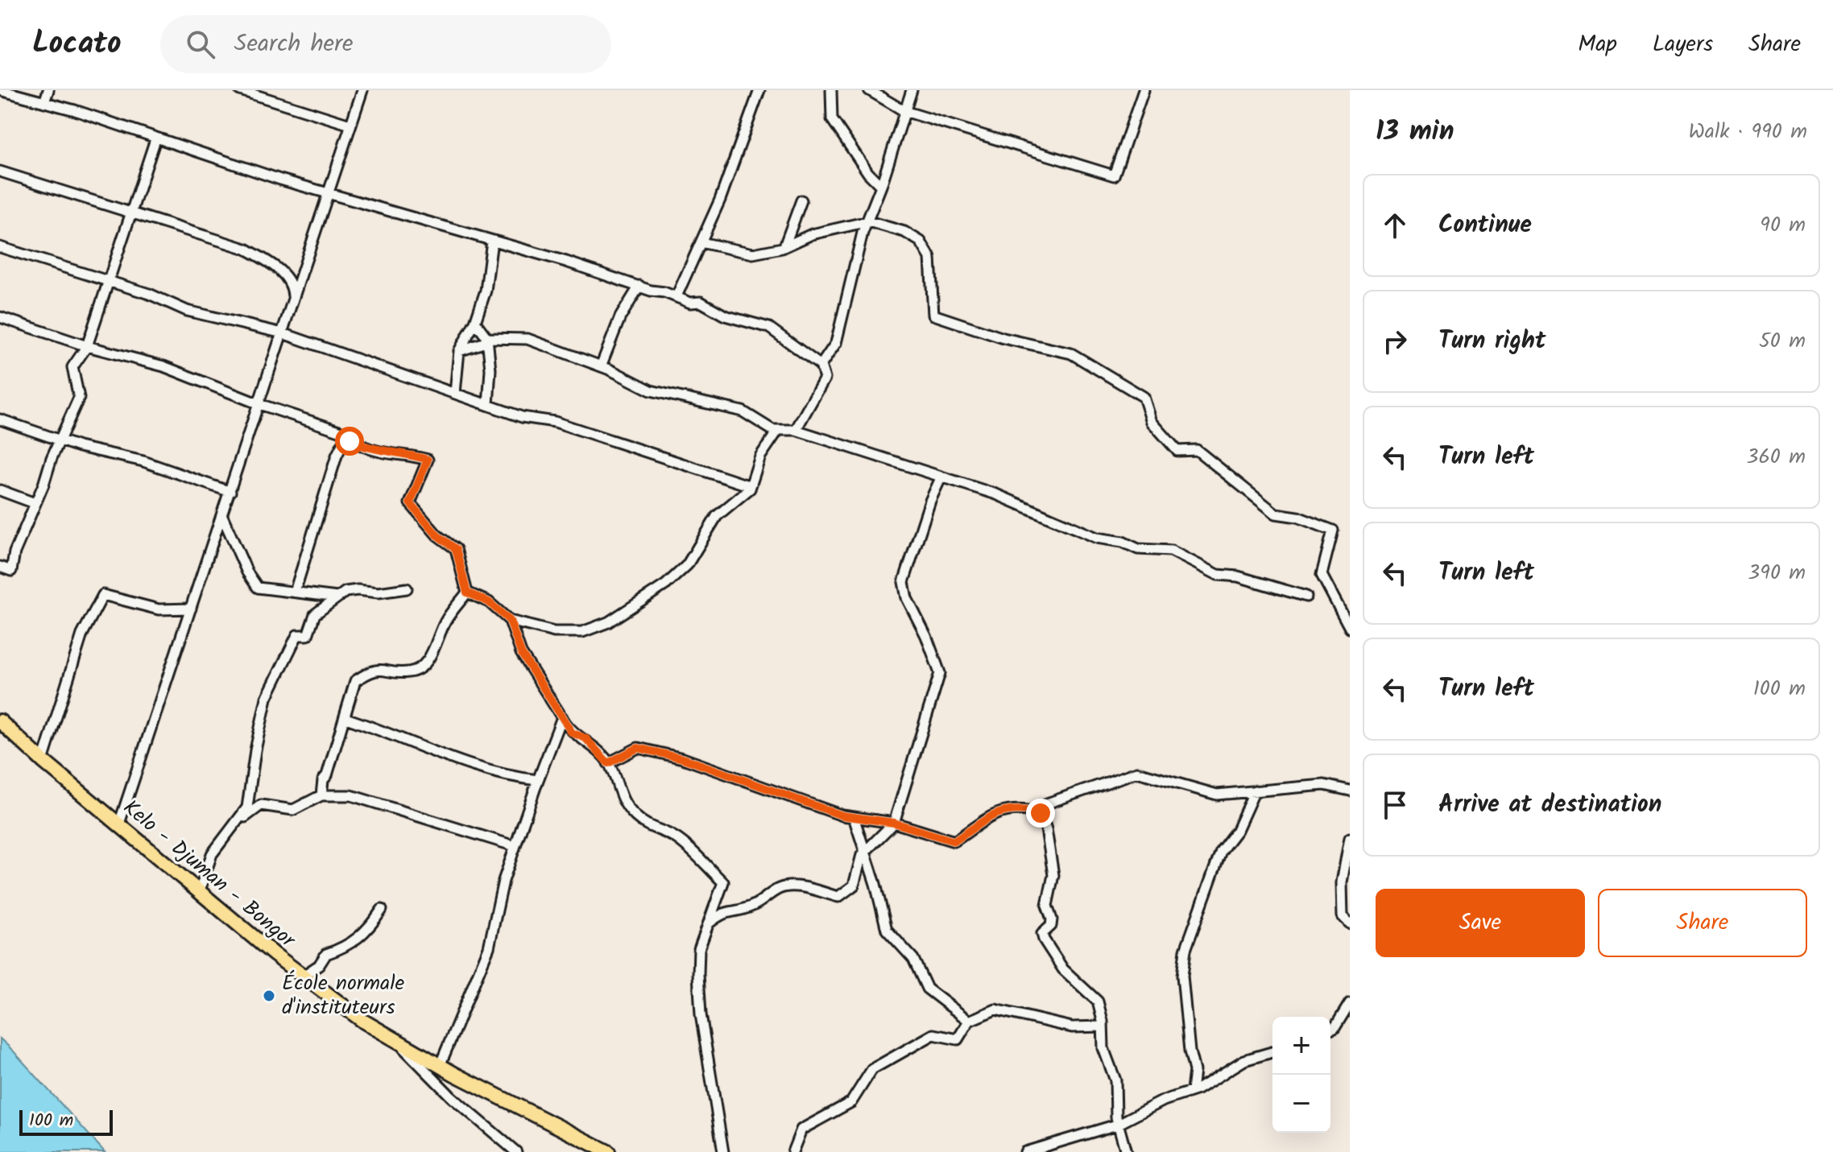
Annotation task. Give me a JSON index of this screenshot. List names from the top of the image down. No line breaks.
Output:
{"streets":{"highway":["Kelo - Djuman - Bongor"]},"places":["École normale d'instituteurs"],"scale_bar":"100 m","page":{"header":"Locato","search":"Search here","nav":["Map","Layers","Share"],"heading":["13 min","Walk · 990 m"],"list":[["Continue","90 m"],["Turn right","50 m"],["Turn left","360 m"],["Turn left","390 m"],["Turn left","100 m"],"Arrive at destination"],"buttons":["Save","Share"],"map_buttons":["+","−"],"scale":"100 m"}}
